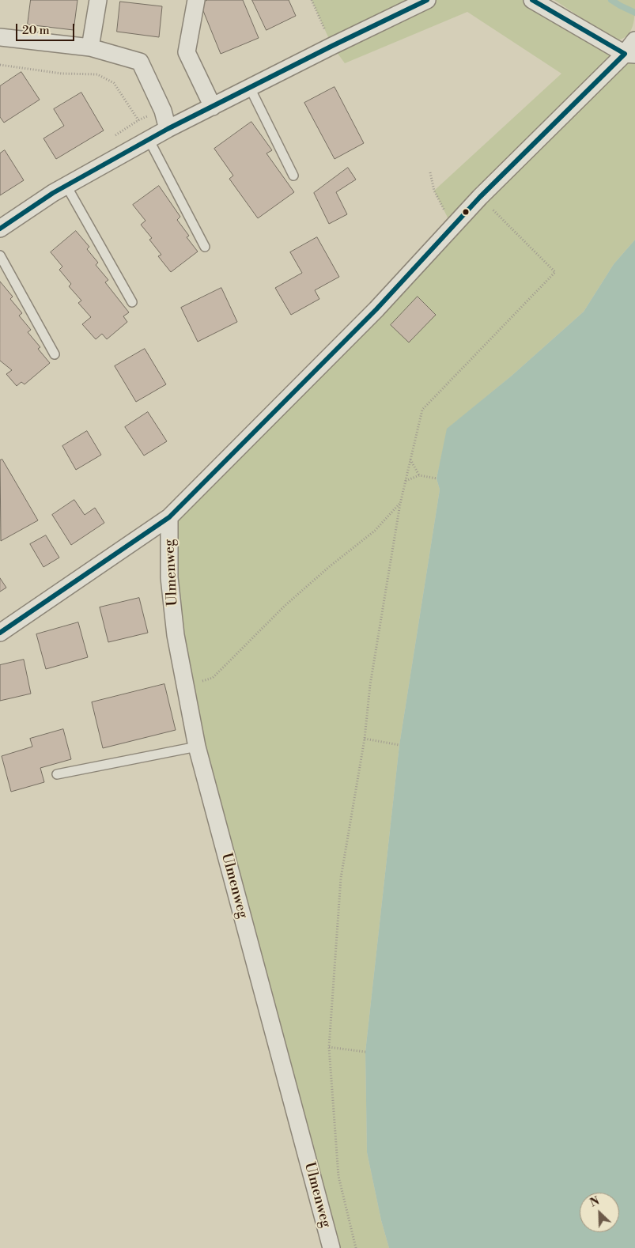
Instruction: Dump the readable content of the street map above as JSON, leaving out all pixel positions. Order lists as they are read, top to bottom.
{
  "streets": {
    "street": ["Ulmenweg"]
  },
  "scale_bar": "20 m",
  "north": "top left"
}
